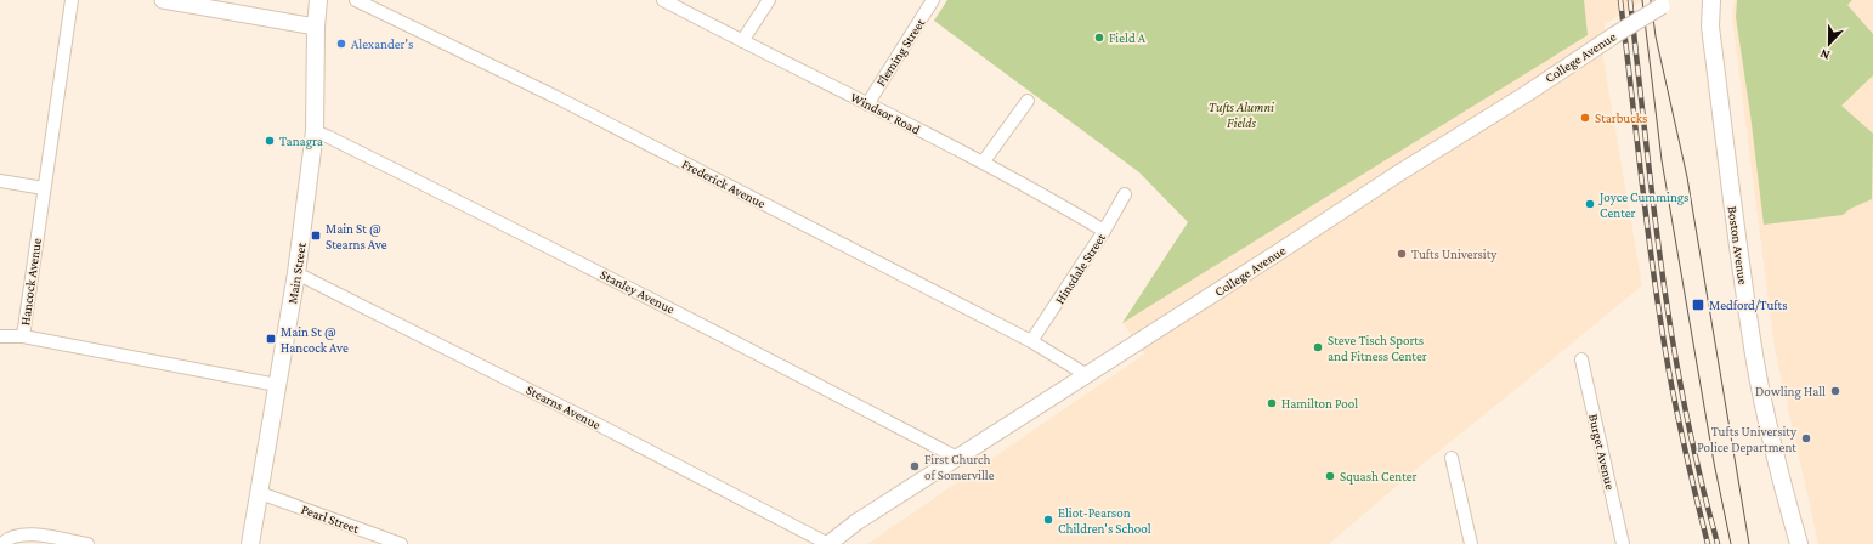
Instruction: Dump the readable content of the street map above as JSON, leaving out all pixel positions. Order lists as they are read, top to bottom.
{
  "streets": {
    "main road": ["Boston Avenue", "Main Street"],
    "street": [
      "Fleming Street",
      "College Avenue",
      "Windsor Road",
      "Frederick Avenue",
      "Hinsdale Street",
      "Hancock Avenue",
      "Stanley Avenue",
      "Stearns Avenue",
      "Burget Avenue",
      "Pearl Street"
    ]
  },
  "crossings": [
    ["Fleming Street", "Windsor Road"],
    ["College Avenue", "Frederick Avenue"],
    ["College Avenue", "Stanley Avenue"],
    ["College Avenue", "Stearns Avenue"],
    ["Windsor Road", "Hinsdale Street"],
    ["Frederick Avenue", "Hinsdale Street"],
    ["Main Street", "Hancock Avenue"],
    ["Main Street", "Stanley Avenue"],
    ["Main Street", "Stearns Avenue"],
    ["Main Street", "Pearl Street"]
  ],
  "parks": ["Tufts Alumni Fields"],
  "places": {
    "other": [
      "Field A",
      "Alexander's",
      "Starbucks",
      "Tanagra",
      "Joyce Cummings Center",
      "Tufts University",
      "Steve Tisch Sports and Fitness Center",
      "Dowling Hall",
      "Hamilton Pool",
      "Tufts University Police Department",
      "First Church of Somerville",
      "Squash Center",
      "Eliot-Pearson Children's School"
    ],
    "transit": ["Main St @ Stearns Ave", "Medford/Tufts", "Main St @ Hancock Ave"]
  },
  "north": "bottom"
}
